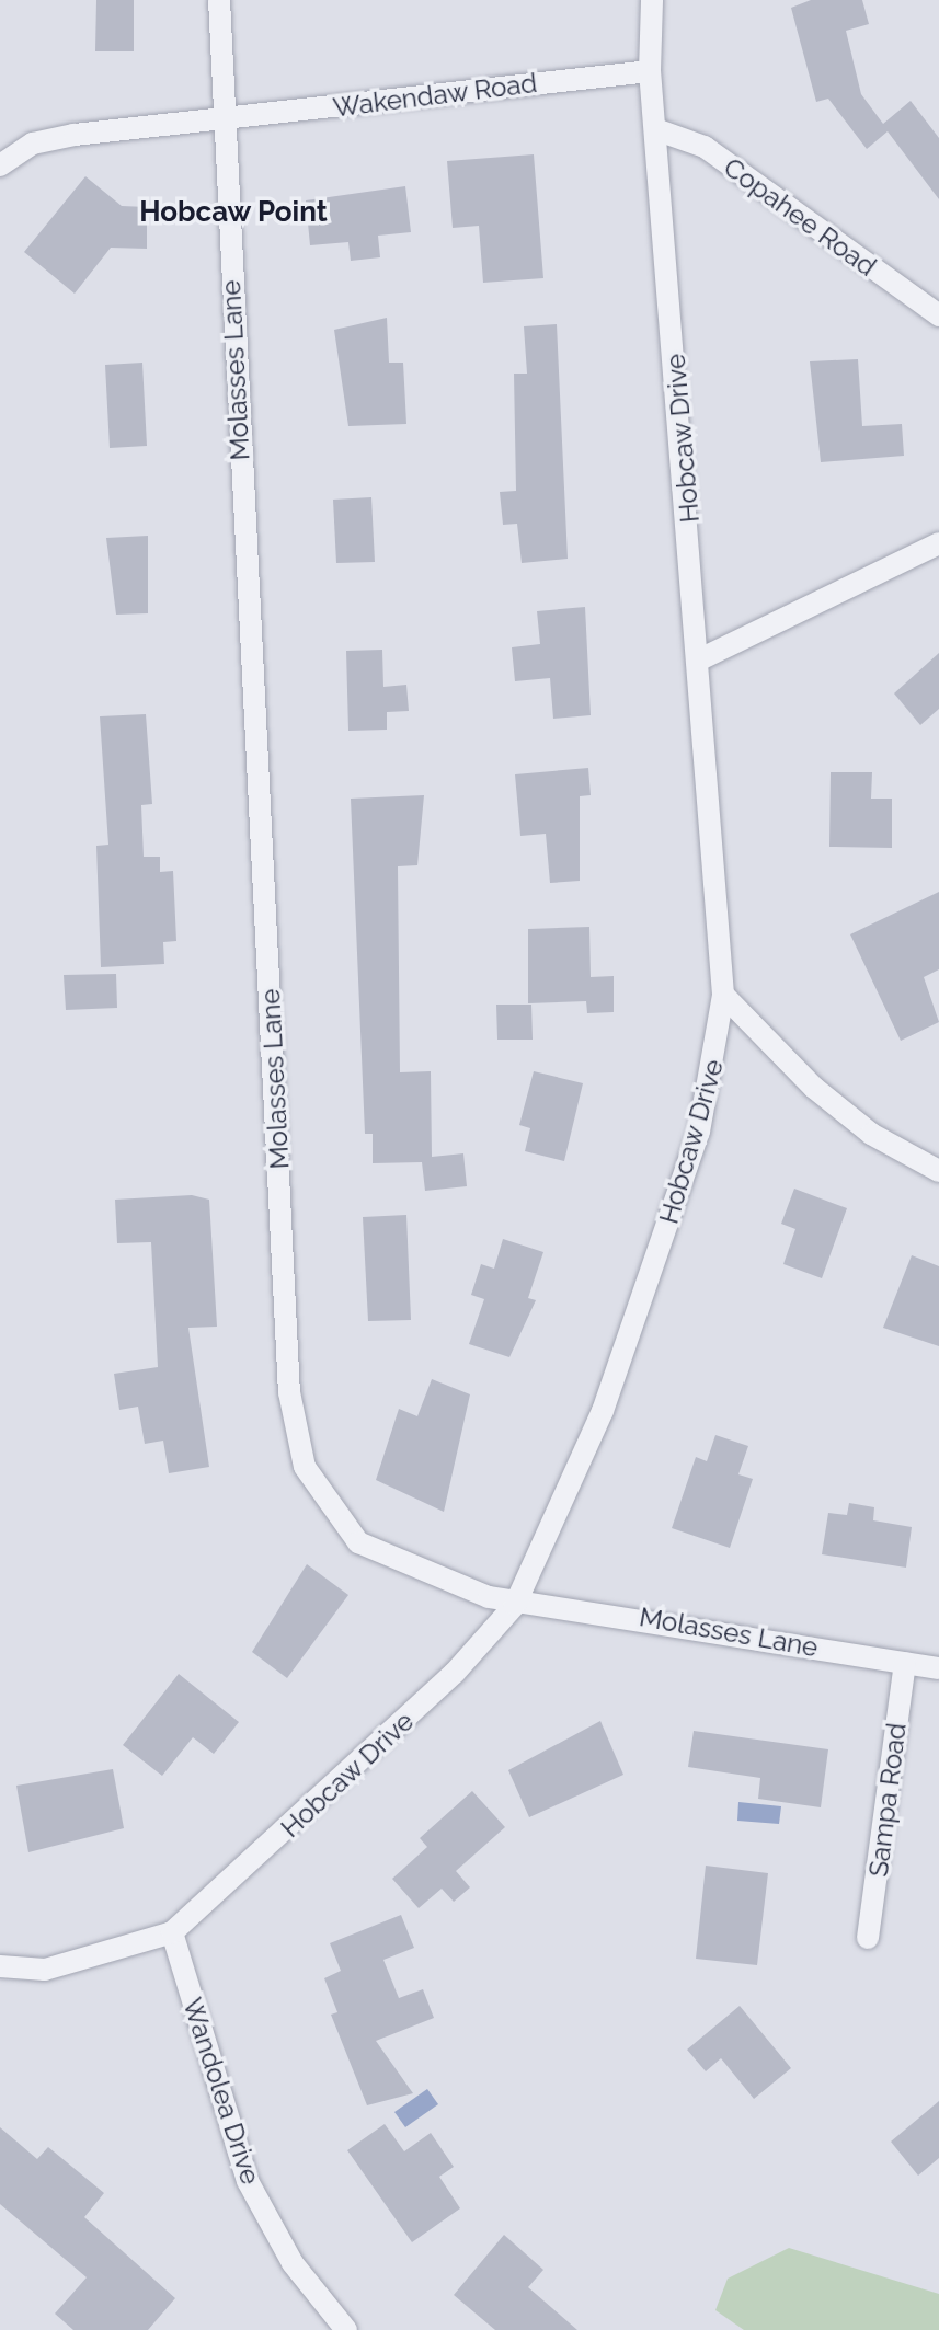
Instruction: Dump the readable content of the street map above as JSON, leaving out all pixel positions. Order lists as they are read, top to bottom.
{
  "streets": {
    "street": [
      "Wakendaw Road",
      "Copahee Road",
      "Molasses Lane",
      "Hobcaw Drive",
      "Sampa Road",
      "Wandolea Drive"
    ]
  },
  "crossings": [
    ["Wakendaw Road", "Molasses Lane"],
    ["Wakendaw Road", "Hobcaw Drive"],
    ["Copahee Road", "Hobcaw Drive"],
    ["Molasses Lane", "Hobcaw Drive"],
    ["Molasses Lane", "Sampa Road"],
    ["Hobcaw Drive", "Wandolea Drive"]
  ],
  "districts": ["Hobcaw Point"]
}
